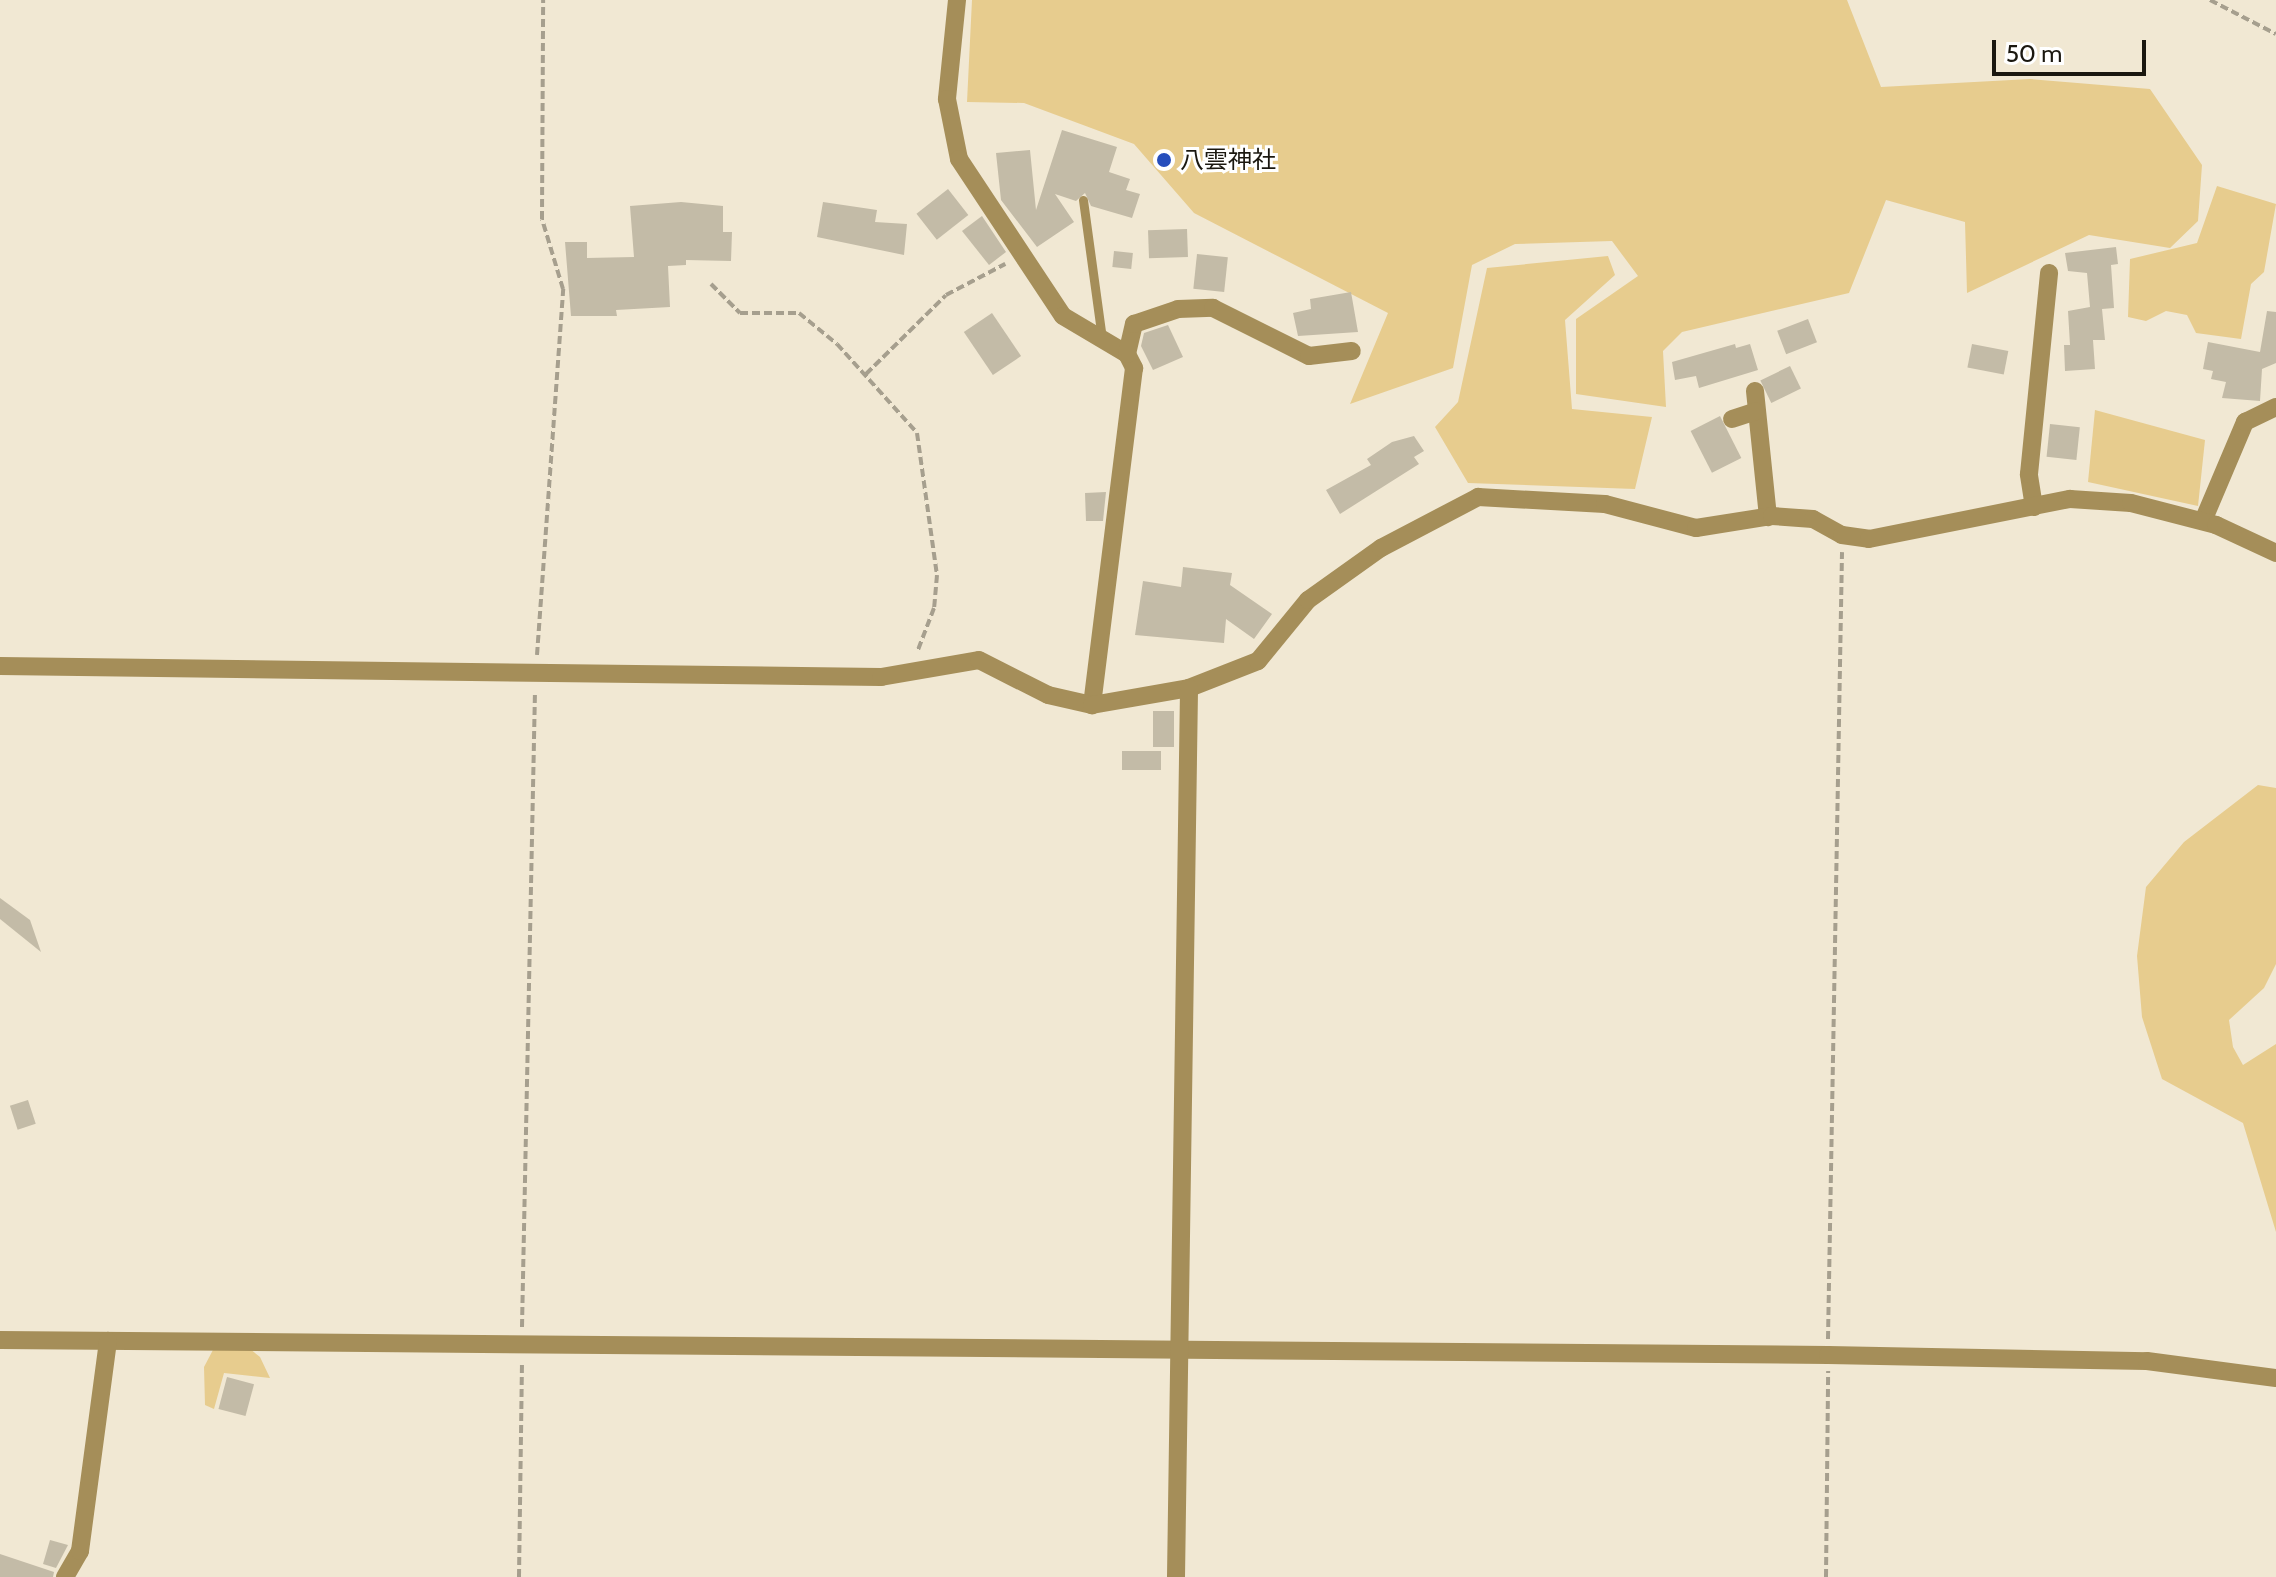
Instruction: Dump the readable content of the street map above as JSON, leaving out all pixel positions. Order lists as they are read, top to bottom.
{
  "places": ["八雲神社"],
  "scale_bar": "50 m"
}
